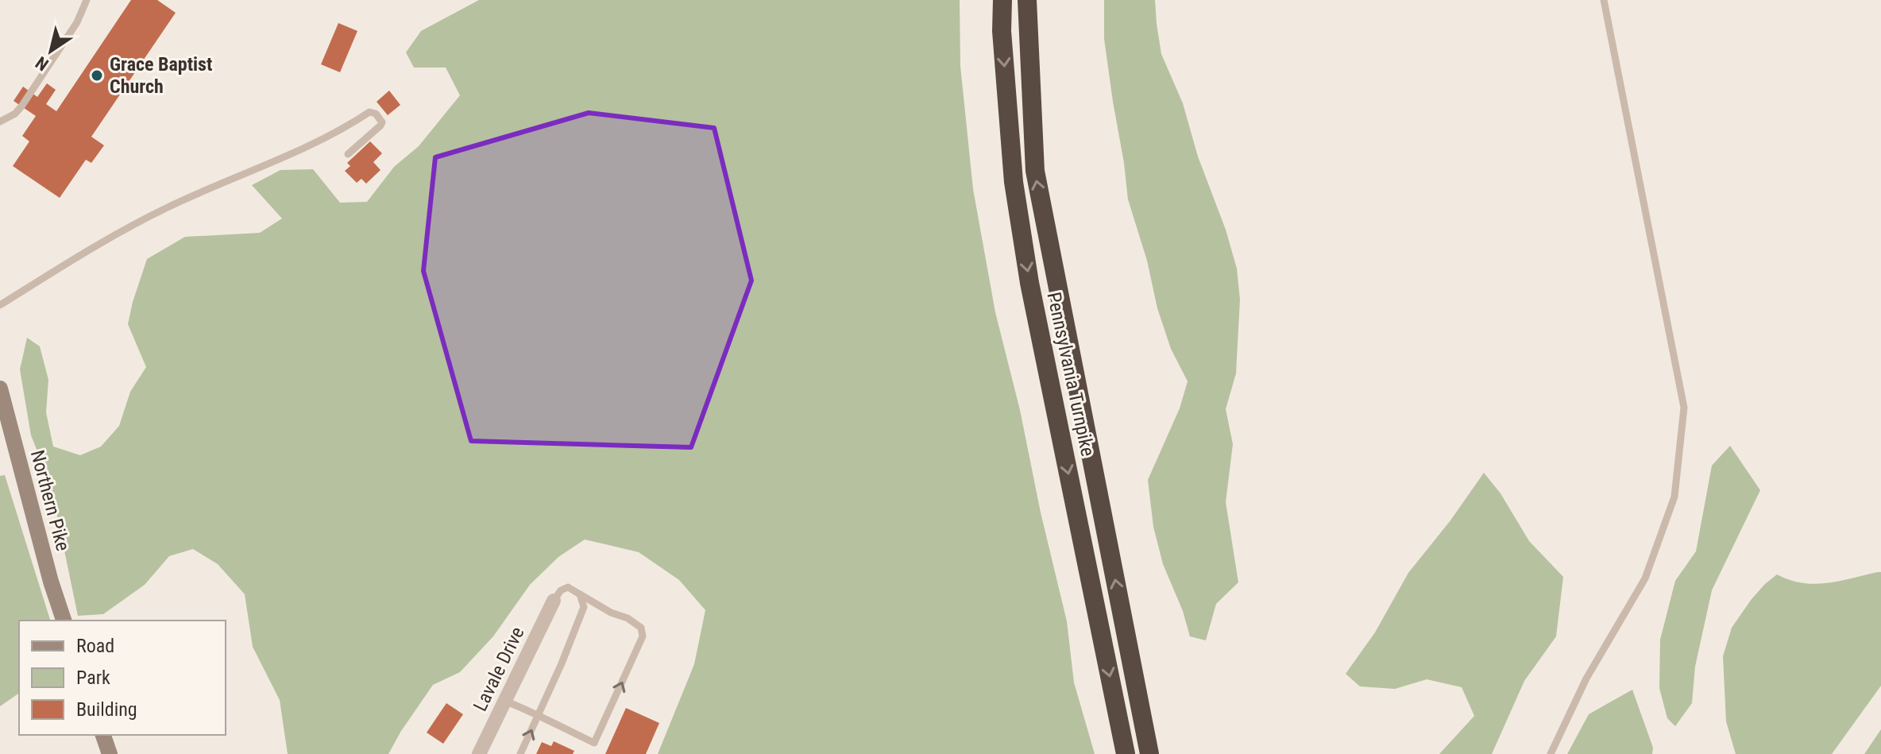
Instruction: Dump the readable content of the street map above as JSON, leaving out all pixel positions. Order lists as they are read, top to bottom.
{
  "streets": {
    "highway": ["Pennsylvania Turnpike"],
    "main road": ["Northern Pike"],
    "street": ["Lavale Drive"]
  },
  "places": ["Grace Baptist Church"],
  "legend": ["Road", "Park", "Building"],
  "north": "bottom left"
}
